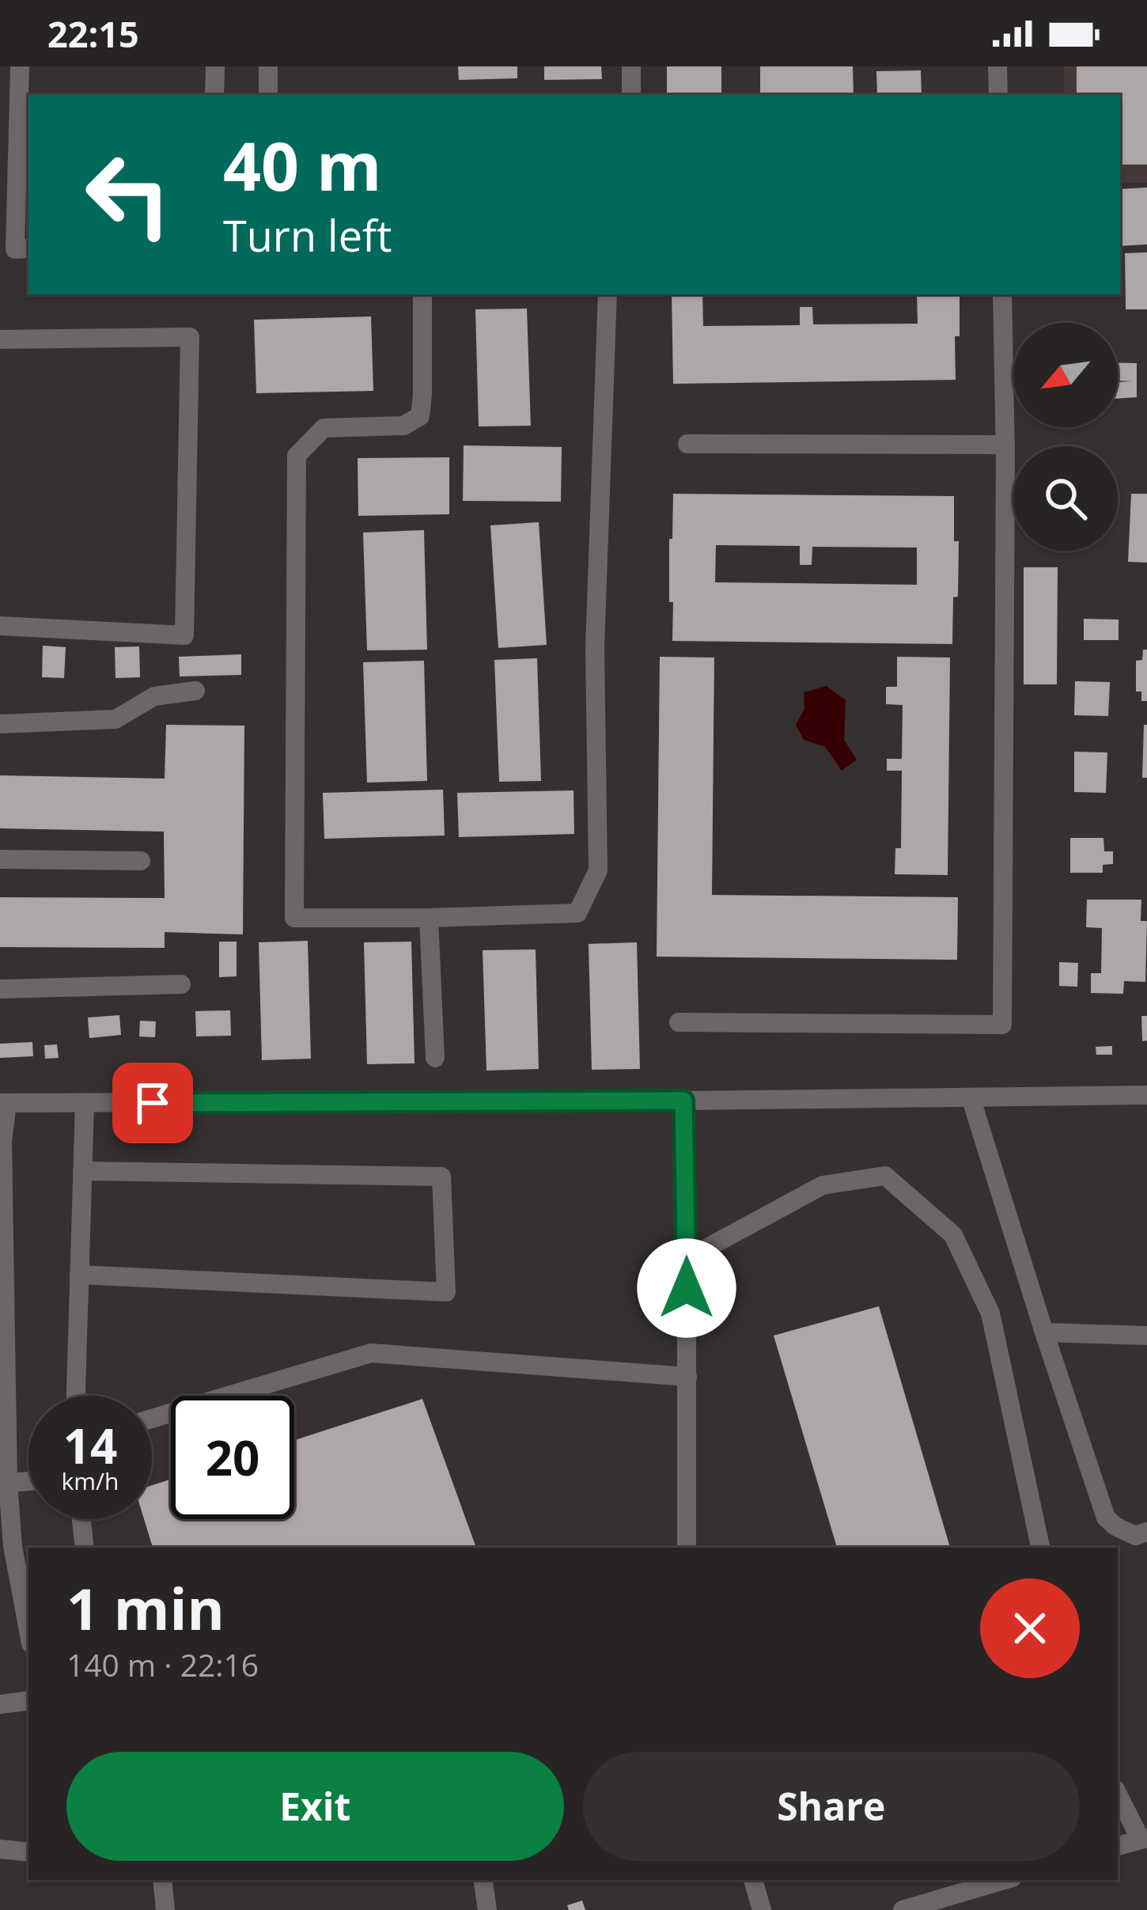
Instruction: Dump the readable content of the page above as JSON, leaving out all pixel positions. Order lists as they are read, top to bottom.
{
  "north": "bottom left",
  "page": {
    "status": "22:15",
    "turn": ["40 m", "Turn left"],
    "speed": "14 km/h",
    "limit": "20",
    "heading": ["1 min", "140 m · 22:16"],
    "buttons": ["Exit", "Share"]
  }
}
